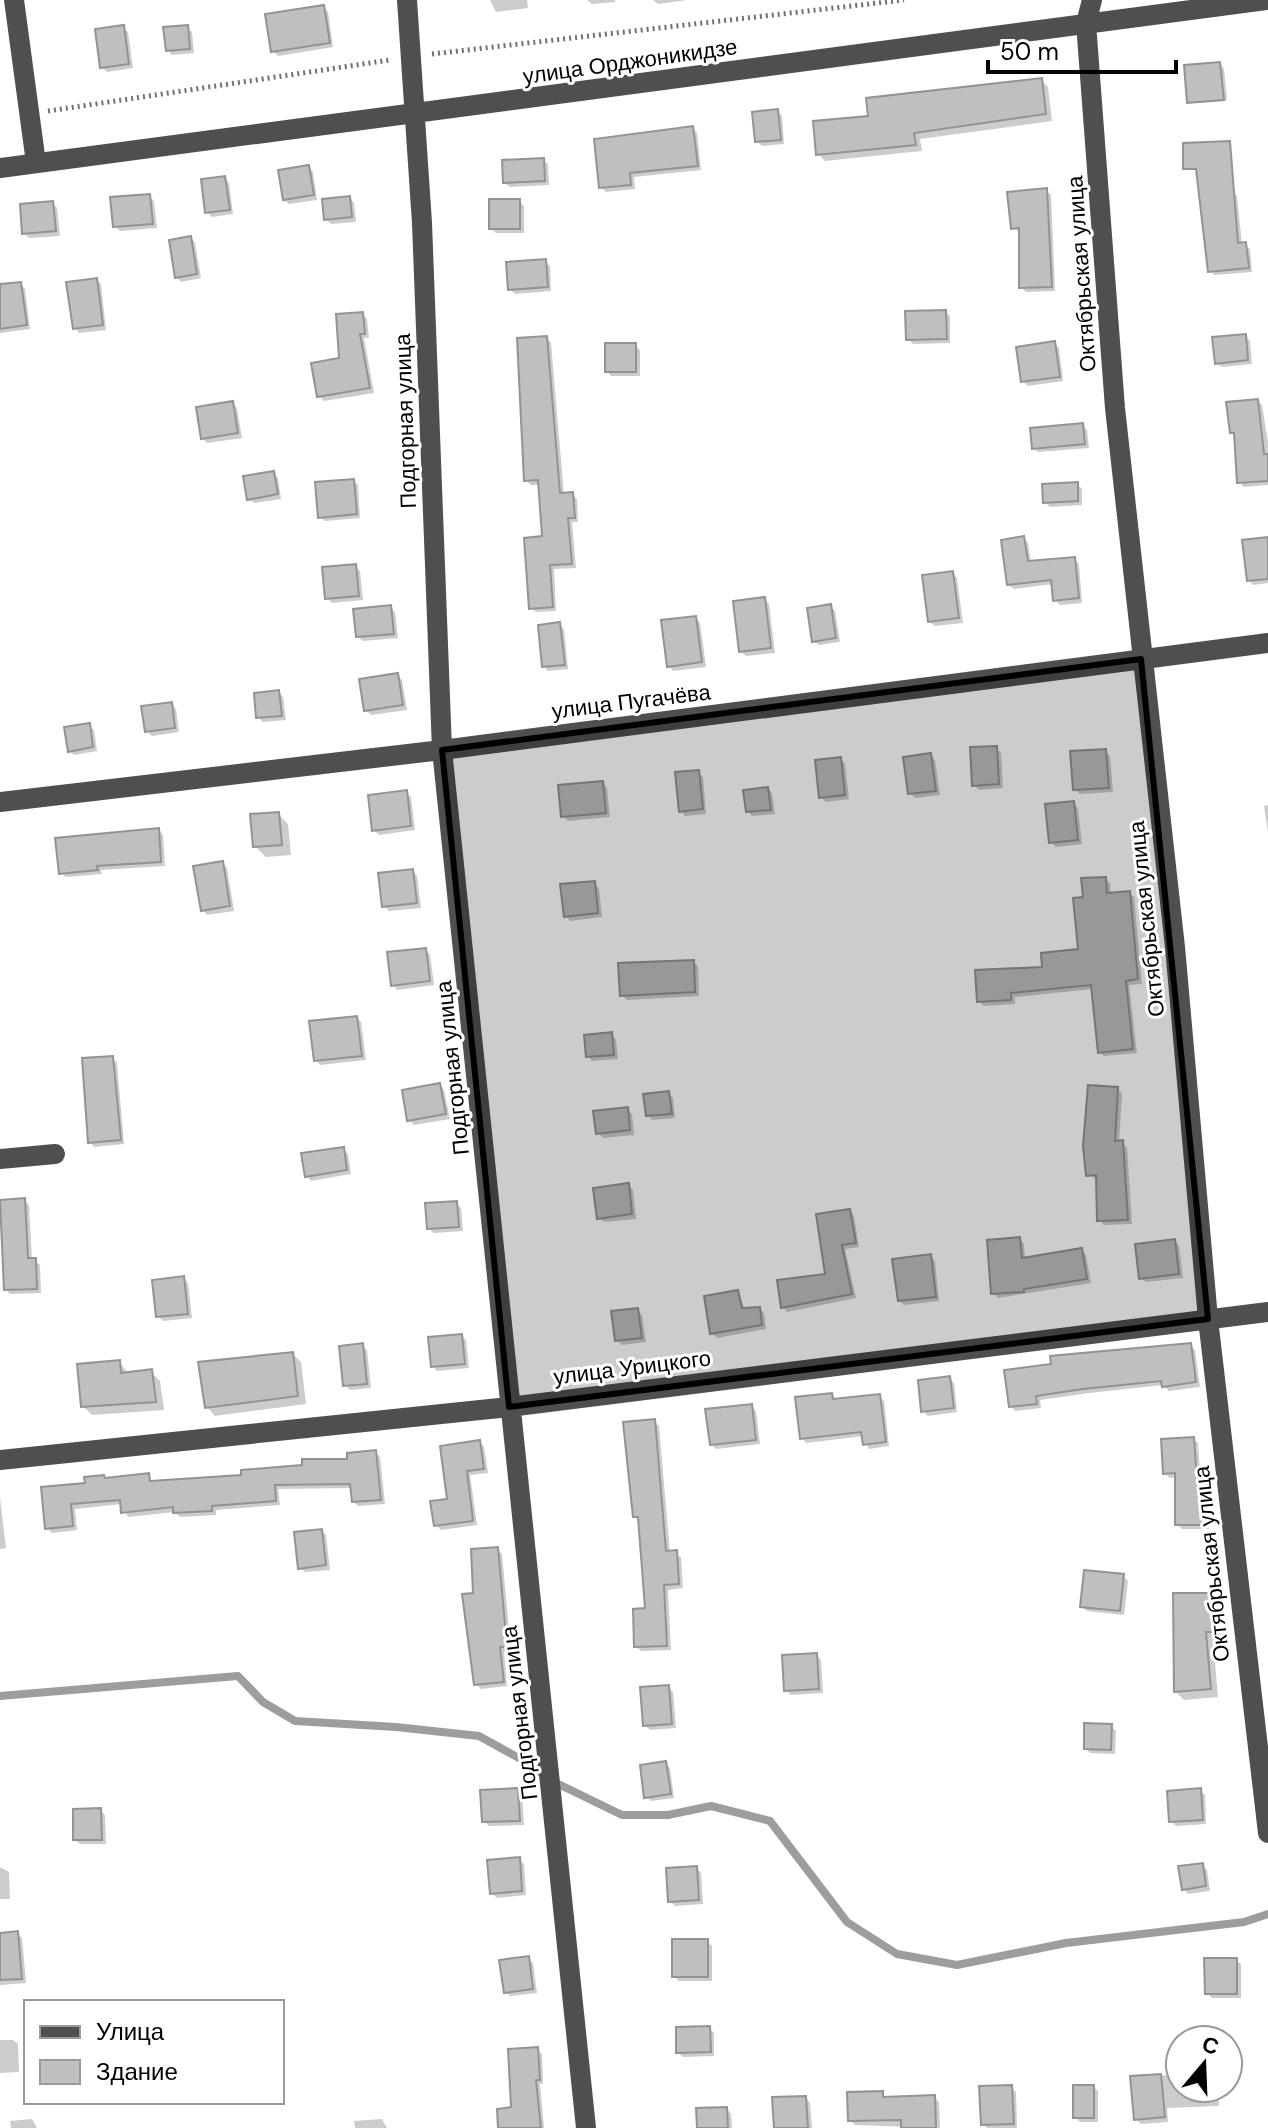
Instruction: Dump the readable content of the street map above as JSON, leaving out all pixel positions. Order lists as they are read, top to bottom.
{
  "streets": {
    "street": [
      "улица Орджоникидзе",
      "Октябрьская улица",
      "Подгорная улица",
      "улица Пугачёва",
      "улица Урицкого"
    ]
  },
  "crossings": [
    ["улица Орджоникидзе", "Октябрьская улица"],
    ["улица Орджоникидзе", "Подгорная улица"],
    ["Октябрьская улица", "улица Пугачёва"],
    ["Октябрьская улица", "улица Урицкого"],
    ["Подгорная улица", "улица Пугачёва"],
    ["Подгорная улица", "улица Урицкого"]
  ],
  "legend": ["Улица", "Здание"],
  "scale_bar": "50 m",
  "north": "top"
}
